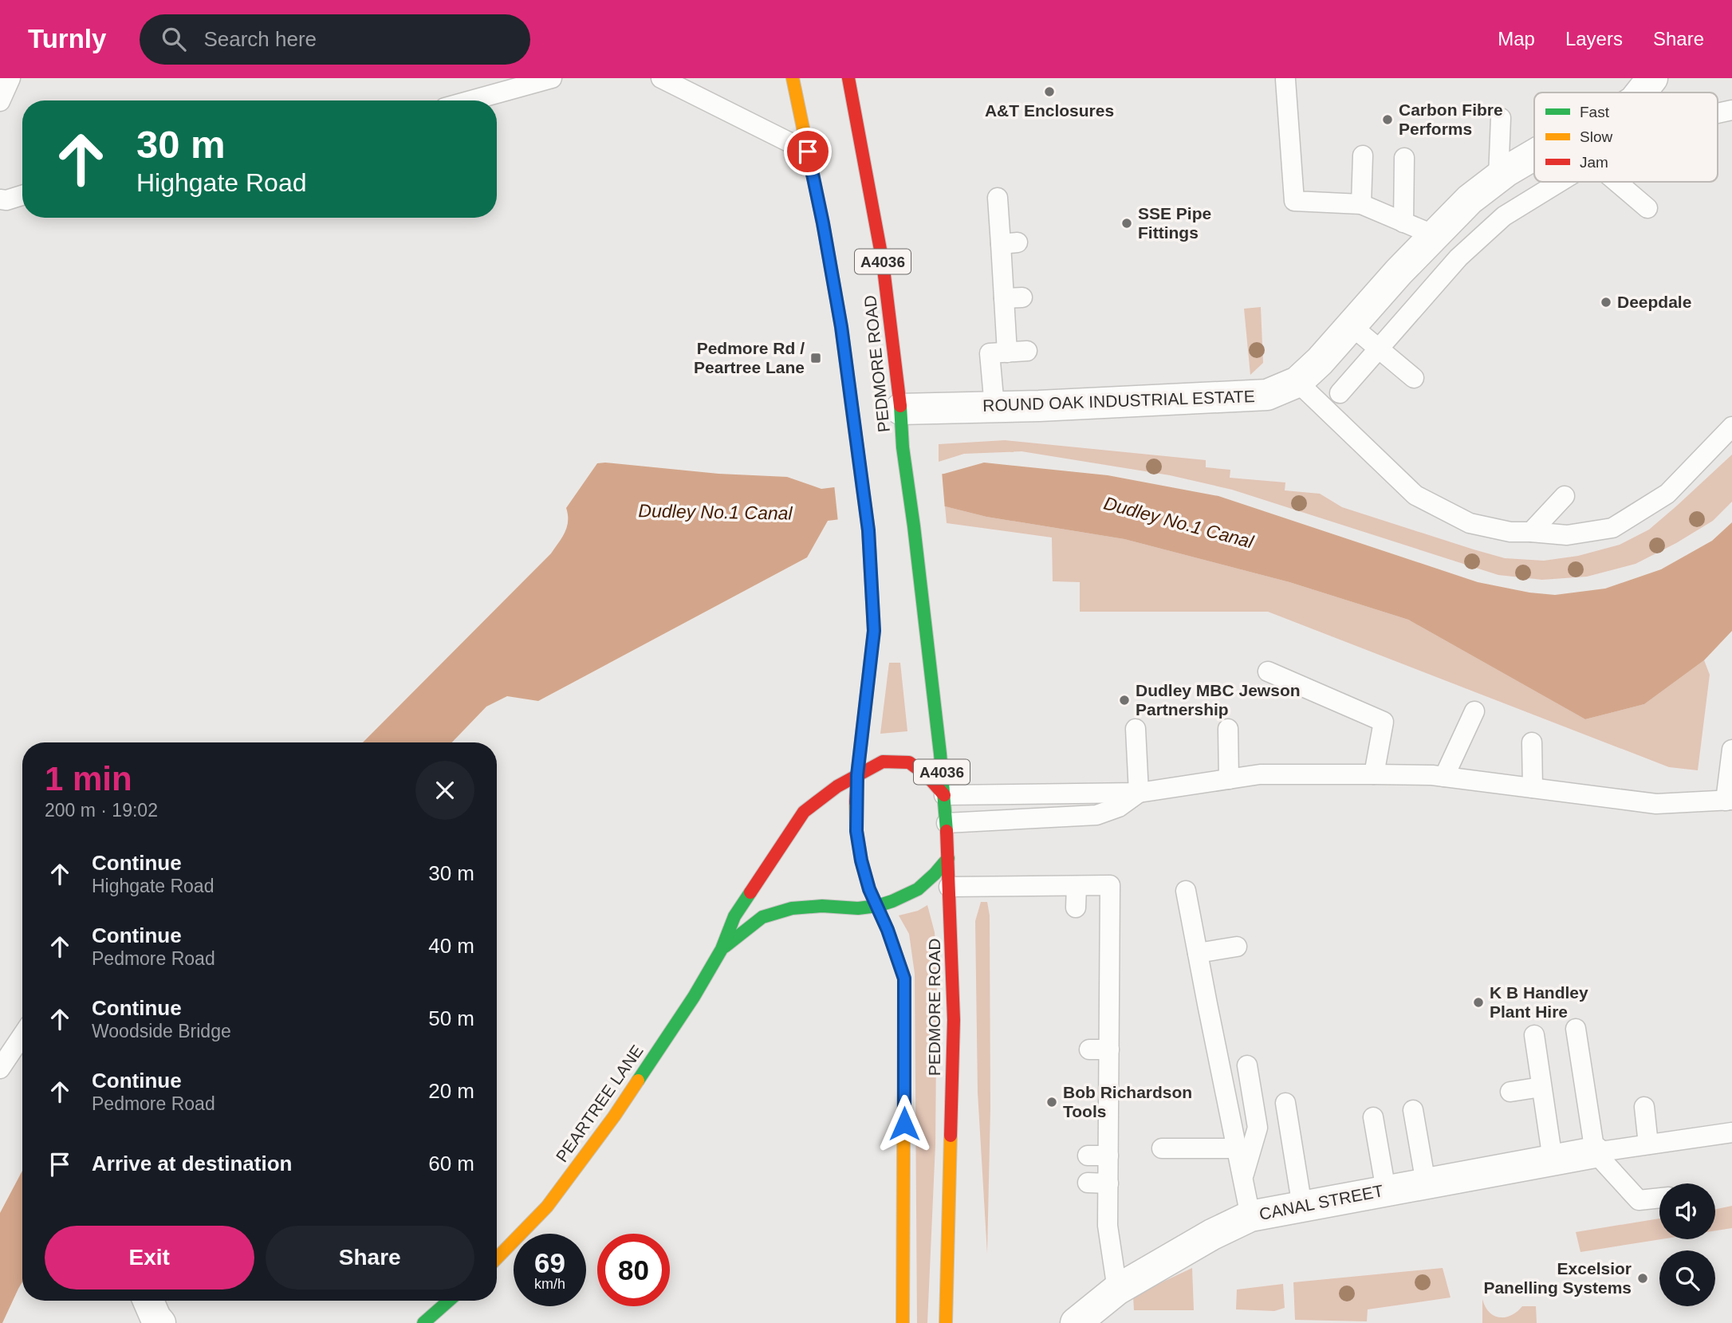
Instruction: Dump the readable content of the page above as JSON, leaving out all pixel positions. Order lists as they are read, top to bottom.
{
  "streets": {
    "main road": ["A4036", "PEDMORE ROAD", "PEARTREE LANE"],
    "street": ["ROUND OAK INDUSTRIAL ESTATE", "CANAL STREET"]
  },
  "crossings": [
    ["A4036", "PEDMORE ROAD"],
    ["A4036", "PEARTREE LANE"],
    ["PEDMORE ROAD", "ROUND OAK INDUSTRIAL ESTATE"],
    ["PEDMORE ROAD", "PEARTREE LANE"]
  ],
  "water": ["Dudley No.1 Canal"],
  "places": {
    "other": [
      "A&T Enclosures",
      "Carbon Fibre Performs",
      "SSE Pipe Fittings",
      "Deepdale",
      "Dudley MBC Jewson Partnership",
      "K B Handley Plant Hire",
      "Bob Richardson Tools",
      "Excelsior Panelling Systems"
    ],
    "transit": ["Pedmore Rd / Peartree Lane"]
  },
  "legend": ["Fast", "Slow", "Jam"],
  "page": {
    "header": "Turnly",
    "search": "Search here",
    "nav": ["Map", "Layers", "Share"],
    "turn": ["30 m", "Highgate Road"],
    "heading": ["1 min", "200 m · 19:02"],
    "list": [
      {
        "name": "Continue",
        "note": "Highgate Road",
        "value": "30 m"
      },
      {
        "name": "Continue",
        "note": "Pedmore Road",
        "value": "40 m"
      },
      {
        "name": "Continue",
        "note": "Woodside Bridge",
        "value": "50 m"
      },
      {
        "name": "Continue",
        "note": "Pedmore Road",
        "value": "20 m"
      },
      {
        "name": "Arrive at destination",
        "value": "60 m"
      }
    ],
    "buttons": ["Exit", "Share"],
    "speed": "69 km/h",
    "limit": "80"
  }
}
